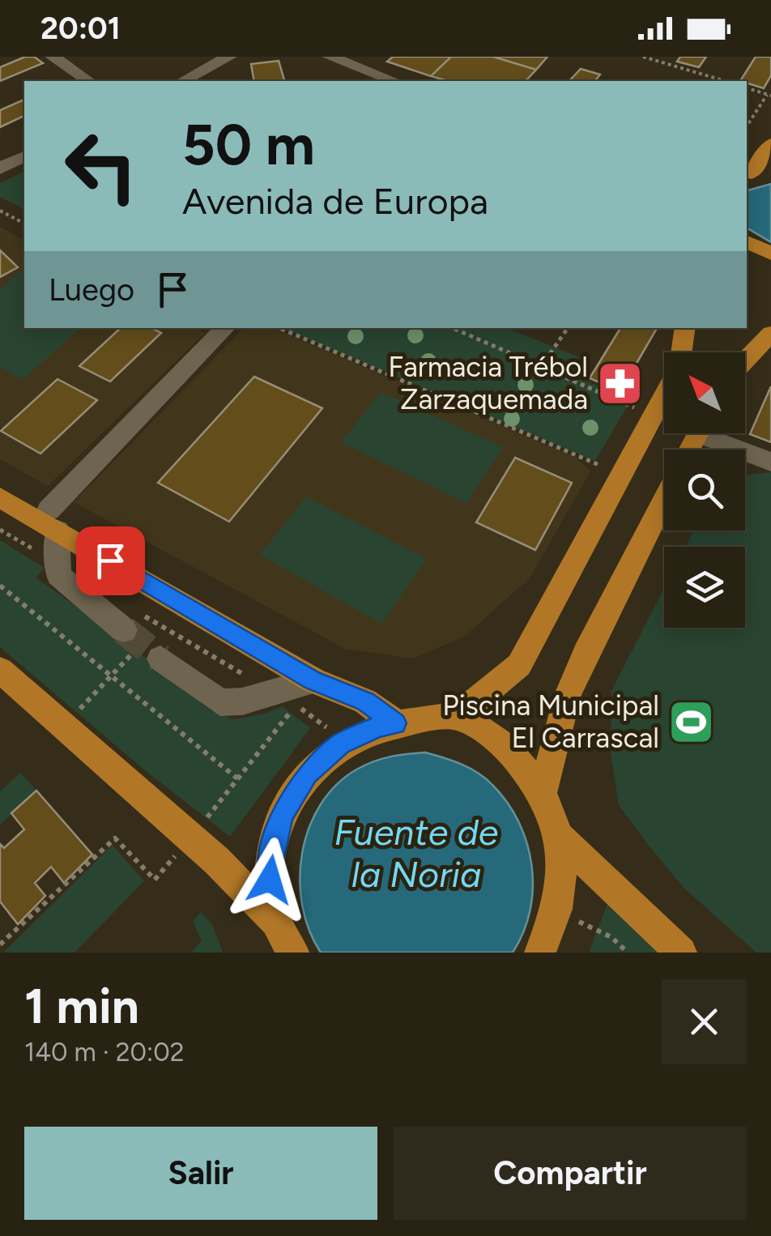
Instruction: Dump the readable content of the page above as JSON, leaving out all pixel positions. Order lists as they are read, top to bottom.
{
  "water": ["Fuente de la Noria"],
  "places": {
    "pharmacy": ["Farmacia Trébol Zarzaquemada"],
    "sports": ["Piscina Municipal El Carrascal"]
  },
  "north": "top left",
  "page": {
    "status": "20:01",
    "turn": ["50 m", "Avenida de Europa"],
    "then": "Luego",
    "heading": ["1 min", "140 m · 20:02"],
    "buttons": ["Salir", "Compartir"]
  }
}
